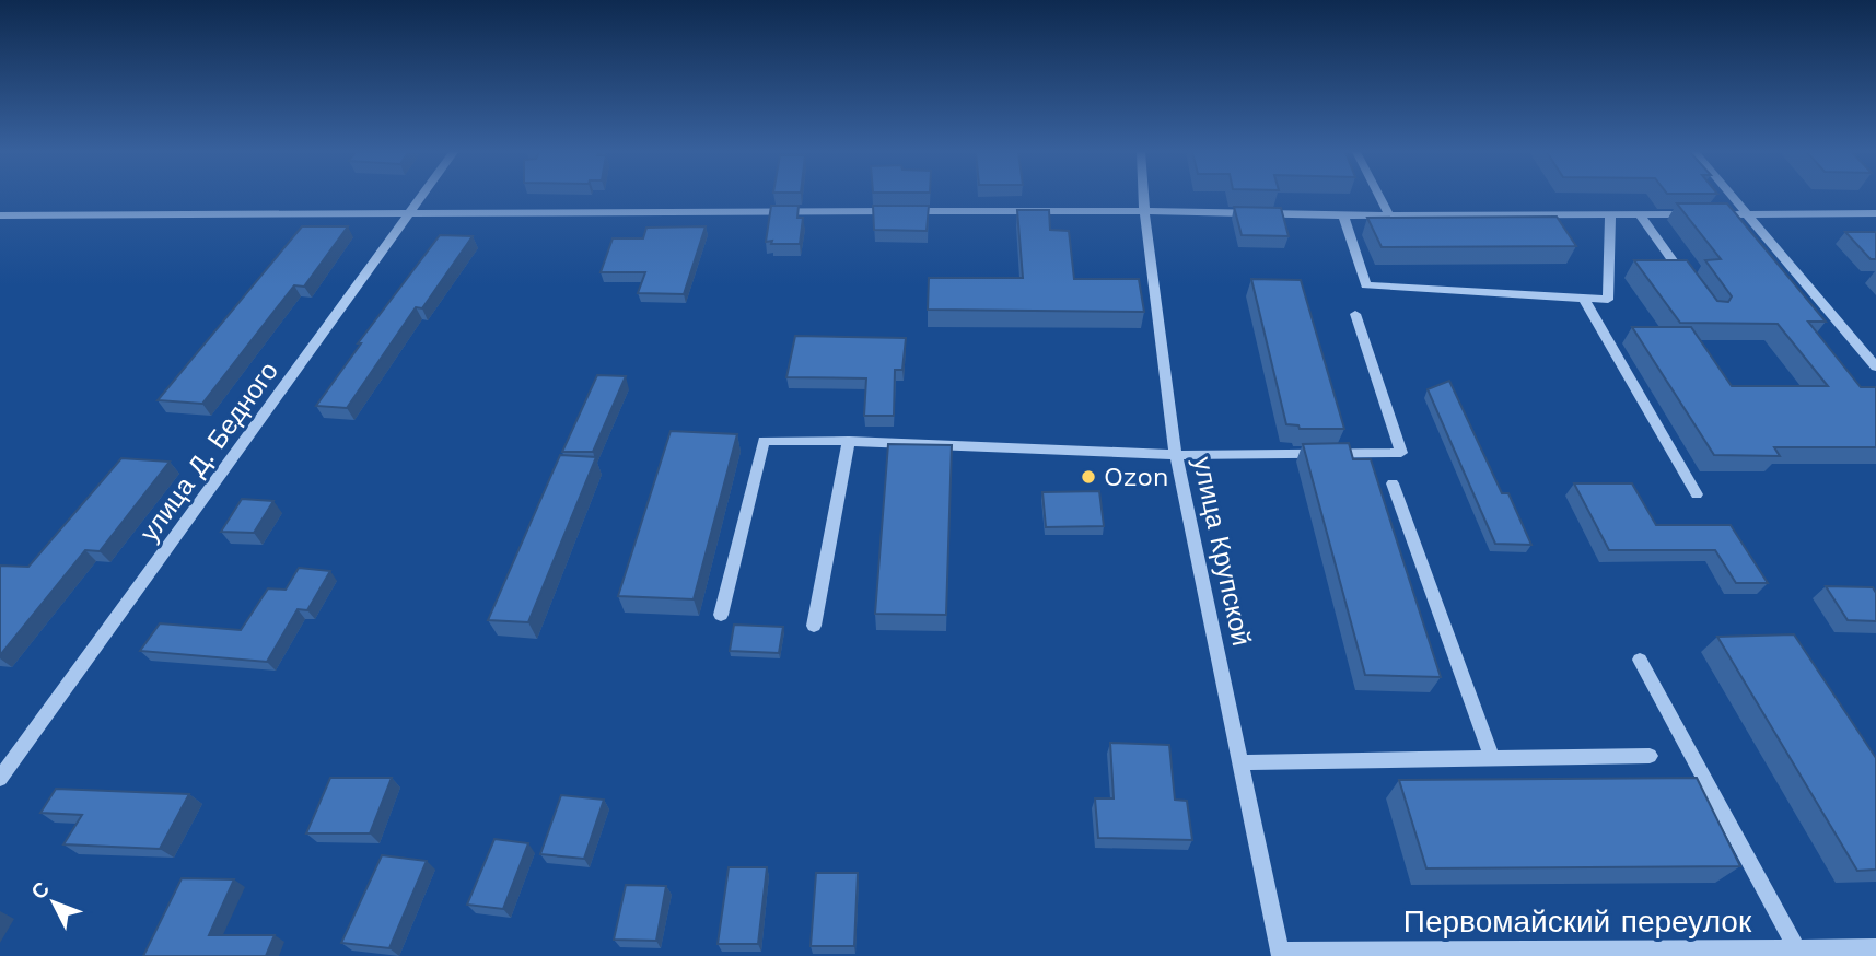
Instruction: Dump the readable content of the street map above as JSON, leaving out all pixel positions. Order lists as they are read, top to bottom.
{
  "streets": {
    "street": ["улица Д. Бедного", "улица Крупской", "Первомайский переулок"]
  },
  "crossings": [
    ["улица Крупской", "Первомайский переулок"]
  ],
  "places": ["Ozon"],
  "north": "top left"
}
